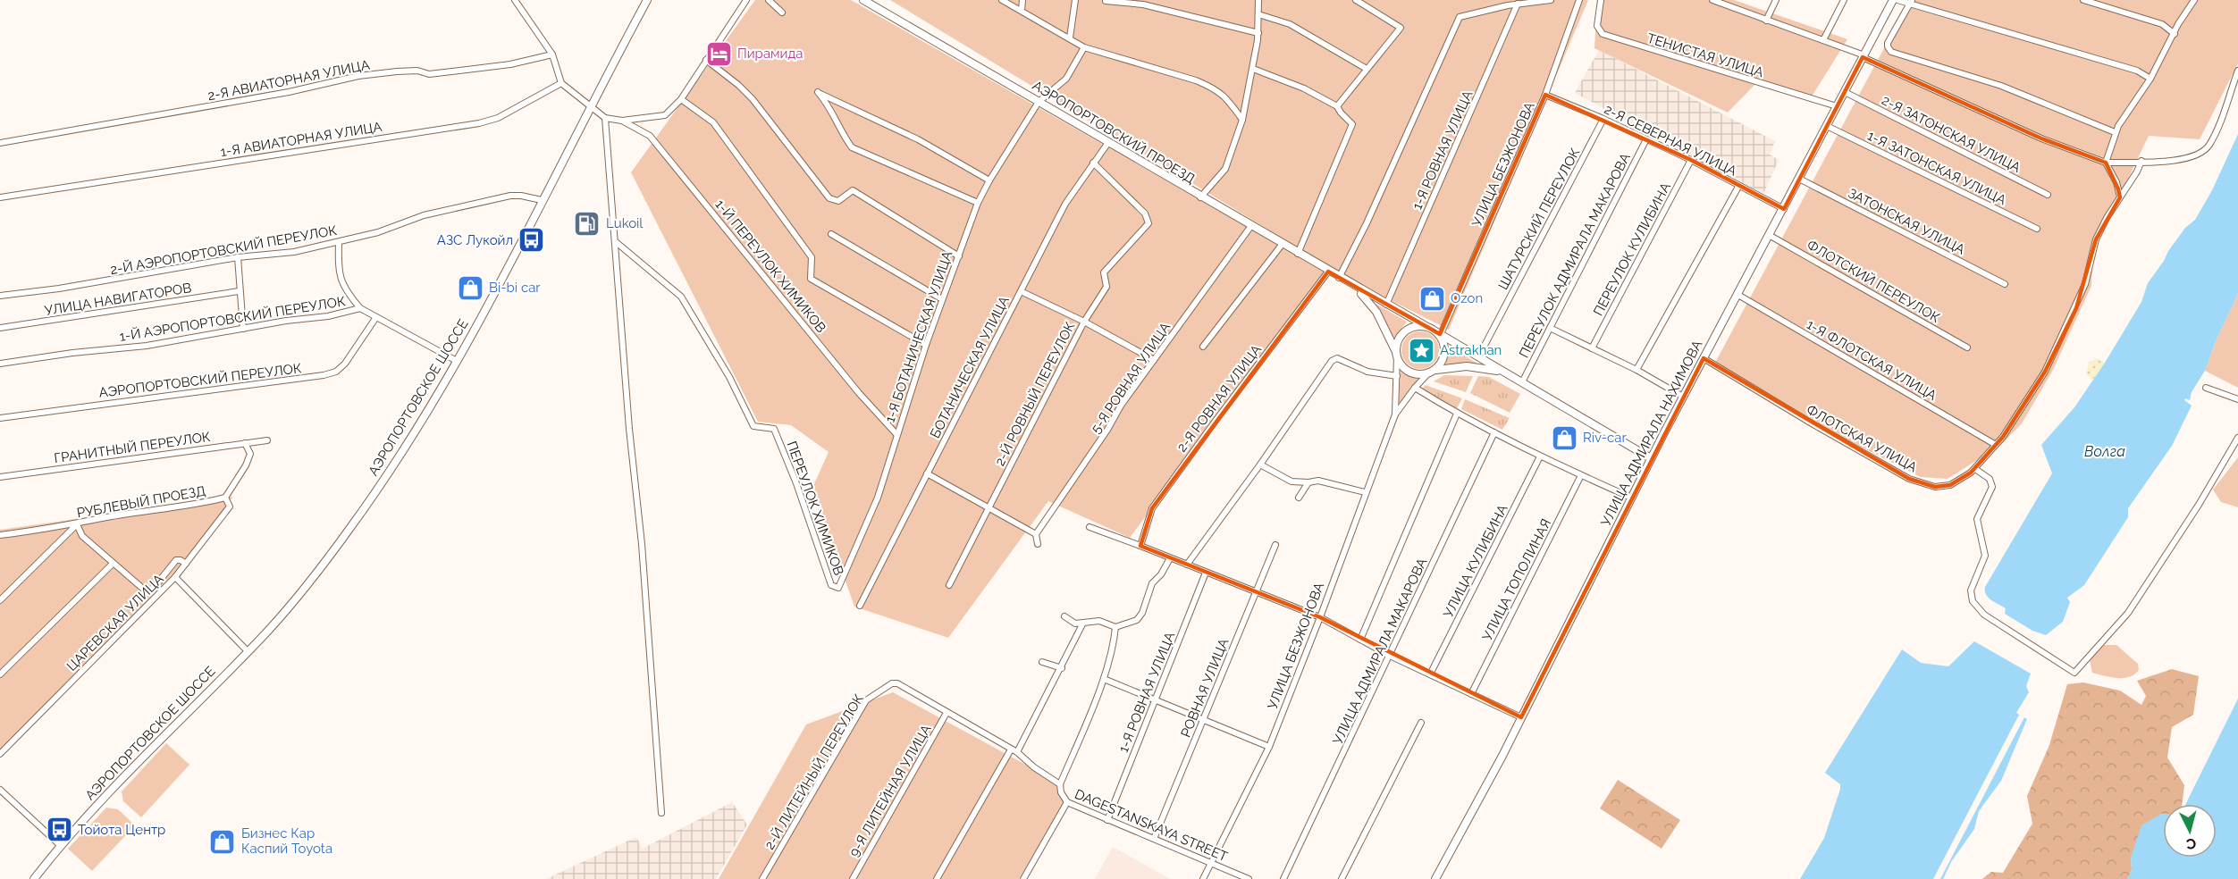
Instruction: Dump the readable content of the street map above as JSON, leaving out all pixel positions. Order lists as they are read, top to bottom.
{
  "streets": {
    "main road": ["АЭРОПОРТОВСКИЙ ПРОЕЗД", "АЭРОПОРТОВСКОЕ ШОССЕ", "УЛИЦА АДМИРАЛА НАХИМОВА"],
    "street": [
      "ТЕНИСТАЯ УЛИЦА",
      "2-Я АВИАТОРНАЯ УЛИЦА",
      "2-Я ЗАТОНСКАЯ УЛИЦА",
      "1-Я АВИАТОРНАЯ УЛИЦА",
      "2-Я СЕВЕРНАЯ УЛИЦА",
      "1-Я РОВНАЯ УЛИЦА",
      "УЛИЦА БЕЗЖОНОВА",
      "1-Я ЗАТОНСКАЯ УЛИЦА",
      "ШАТУРСКИЙ ПЕРЕУЛОК",
      "ЗАТОНСКАЯ УЛИЦА",
      "ПЕРЕУЛОК КУЛИБИНА",
      "2-Й АЭРОПОРТОВСКИЙ ПЕРЕУЛОК",
      "ПЕРЕУЛОК АДМИРАЛА МАКАРОВА",
      "1-Й ПЕРЕУЛОК ХИМИКОВ",
      "ФЛОТСКИЙ ПЕРЕУЛОК",
      "УЛИЦА НАВИГАТОРОВ",
      "1-Й АЭРОПОРТОВСКИЙ ПЕРЕУЛОК",
      "1-Я БОТАНИЧЕСКАЯ УЛИЦА",
      "1-Я ФЛОТСКАЯ УЛИЦА",
      "БОТАНИЧЕСКАЯ УЛИЦА",
      "5-Я РОВНАЯ УЛИЦА",
      "АЭРОПОРТОВСКИЙ ПЕРЕУЛОК",
      "2-Й РОВНЫЙ ПЕРЕУЛОК",
      "2-Я РОВНАЯ УЛИЦА",
      "ФЛОТСКАЯ УЛИЦА",
      "ГРАНИТНЫЙ ПЕРЕУЛОК",
      "РУБЛЕВЫЙ ПРОЕЗД",
      "ПЕРЕУЛОК ХИМИКОВ",
      "УЛИЦА КУЛИБИНА",
      "УЛИЦА ТОПОЛИНАЯ",
      "ЦАРЕВСКАЯ УЛИЦА",
      "УЛИЦА АДМИРАЛА МАКАРОВА",
      "РОВНАЯ УЛИЦА",
      "2-Й ЛИТЕЙНЫЙ ПЕРЕУЛОК",
      "9-Я ЛИТЕЙНАЯ УЛИЦА",
      "DAGESTANSKAYA STREET"
    ]
  },
  "crossings": [
    ["ТЕНИСТАЯ УЛИЦА", "УЛИЦА АДМИРАЛА НАХИМОВА"],
    ["АЭРОПОРТОВСКИЙ ПРОЕЗД", "1-Я БОТАНИЧЕСКАЯ УЛИЦА"],
    ["АЭРОПОРТОВСКИЙ ПРОЕЗД", "БОТАНИЧЕСКАЯ УЛИЦА"],
    ["АЭРОПОРТОВСКИЙ ПРОЕЗД", "5-Я РОВНАЯ УЛИЦА"],
    ["АЭРОПОРТОВСКИЙ ПРОЕЗД", "2-Я РОВНАЯ УЛИЦА"],
    ["2-Я ЗАТОНСКАЯ УЛИЦА", "УЛИЦА АДМИРАЛА НАХИМОВА"],
    ["2-Я СЕВЕРНАЯ УЛИЦА", "УЛИЦА БЕЗЖОНОВА"],
    ["2-Я СЕВЕРНАЯ УЛИЦА", "ШАТУРСКИЙ ПЕРЕУЛОК"],
    ["2-Я СЕВЕРНАЯ УЛИЦА", "ПЕРЕУЛОК КУЛИБИНА"],
    ["2-Я СЕВЕРНАЯ УЛИЦА", "ПЕРЕУЛОК АДМИРАЛА МАКАРОВА"],
    ["2-Я СЕВЕРНАЯ УЛИЦА", "УЛИЦА АДМИРАЛА НАХИМОВА"],
    ["1-Я РОВНАЯ УЛИЦА", "DAGESTANSKAYA STREET"],
    ["УЛИЦА БЕЗЖОНОВА", "DAGESTANSKAYA STREET"],
    ["1-Я ЗАТОНСКАЯ УЛИЦА", "УЛИЦА АДМИРАЛА НАХИМОВА"],
    ["ЗАТОНСКАЯ УЛИЦА", "УЛИЦА АДМИРАЛА НАХИМОВА"],
    ["2-Й АЭРОПОРТОВСКИЙ ПЕРЕУЛОК", "АЭРОПОРТОВСКОЕ ШОССЕ"],
    ["1-Й ПЕРЕУЛОК ХИМИКОВ", "1-Я БОТАНИЧЕСКАЯ УЛИЦА"],
    ["ФЛОТСКИЙ ПЕРЕУЛОК", "УЛИЦА АДМИРАЛА НАХИМОВА"],
    ["1-Й АЭРОПОРТОВСКИЙ ПЕРЕУЛОК", "АЭРОПОРТОВСКИЙ ПЕРЕУЛОК"],
    ["1-Й АЭРОПОРТОВСКИЙ ПЕРЕУЛОК", "АЭРОПОРТОВСКОЕ ШОССЕ"],
    ["1-Я БОТАНИЧЕСКАЯ УЛИЦА", "ПЕРЕУЛОК ХИМИКОВ"],
    ["1-Я ФЛОТСКАЯ УЛИЦА", "УЛИЦА АДМИРАЛА НАХИМОВА"],
    ["1-Я ФЛОТСКАЯ УЛИЦА", "ФЛОТСКАЯ УЛИЦА"],
    ["БОТАНИЧЕСКАЯ УЛИЦА", "2-Й РОВНЫЙ ПЕРЕУЛОК"],
    ["УЛИЦА АДМИРАЛА НАХИМОВА", "ФЛОТСКАЯ УЛИЦА"],
    ["ГРАНИТНЫЙ ПЕРЕУЛОК", "РУБЛЕВЫЙ ПРОЕЗД"],
    ["РУБЛЕВЫЙ ПРОЕЗД", "ЦАРЕВСКАЯ УЛИЦА"],
    ["РОВНАЯ УЛИЦА", "DAGESTANSKAYA STREET"],
    ["2-Й ЛИТЕЙНЫЙ ПЕРЕУЛОК", "DAGESTANSKAYA STREET"],
    ["9-Я ЛИТЕЙНАЯ УЛИЦА", "DAGESTANSKAYA STREET"]
  ],
  "water": ["Волга"],
  "places": {
    "hotel": ["Пирамида"],
    "fuel station": ["Lukoil"],
    "bus stop": ["АЗС Лукойл", "Тойота Центр"],
    "shop": [
      "Bi-bi car",
      "Ozon",
      "Riv-car",
      "Бизнес Кар Каспий Toyota"
    ],
    "place": ["Astrakhan"]
  },
  "north": "bottom"
}
